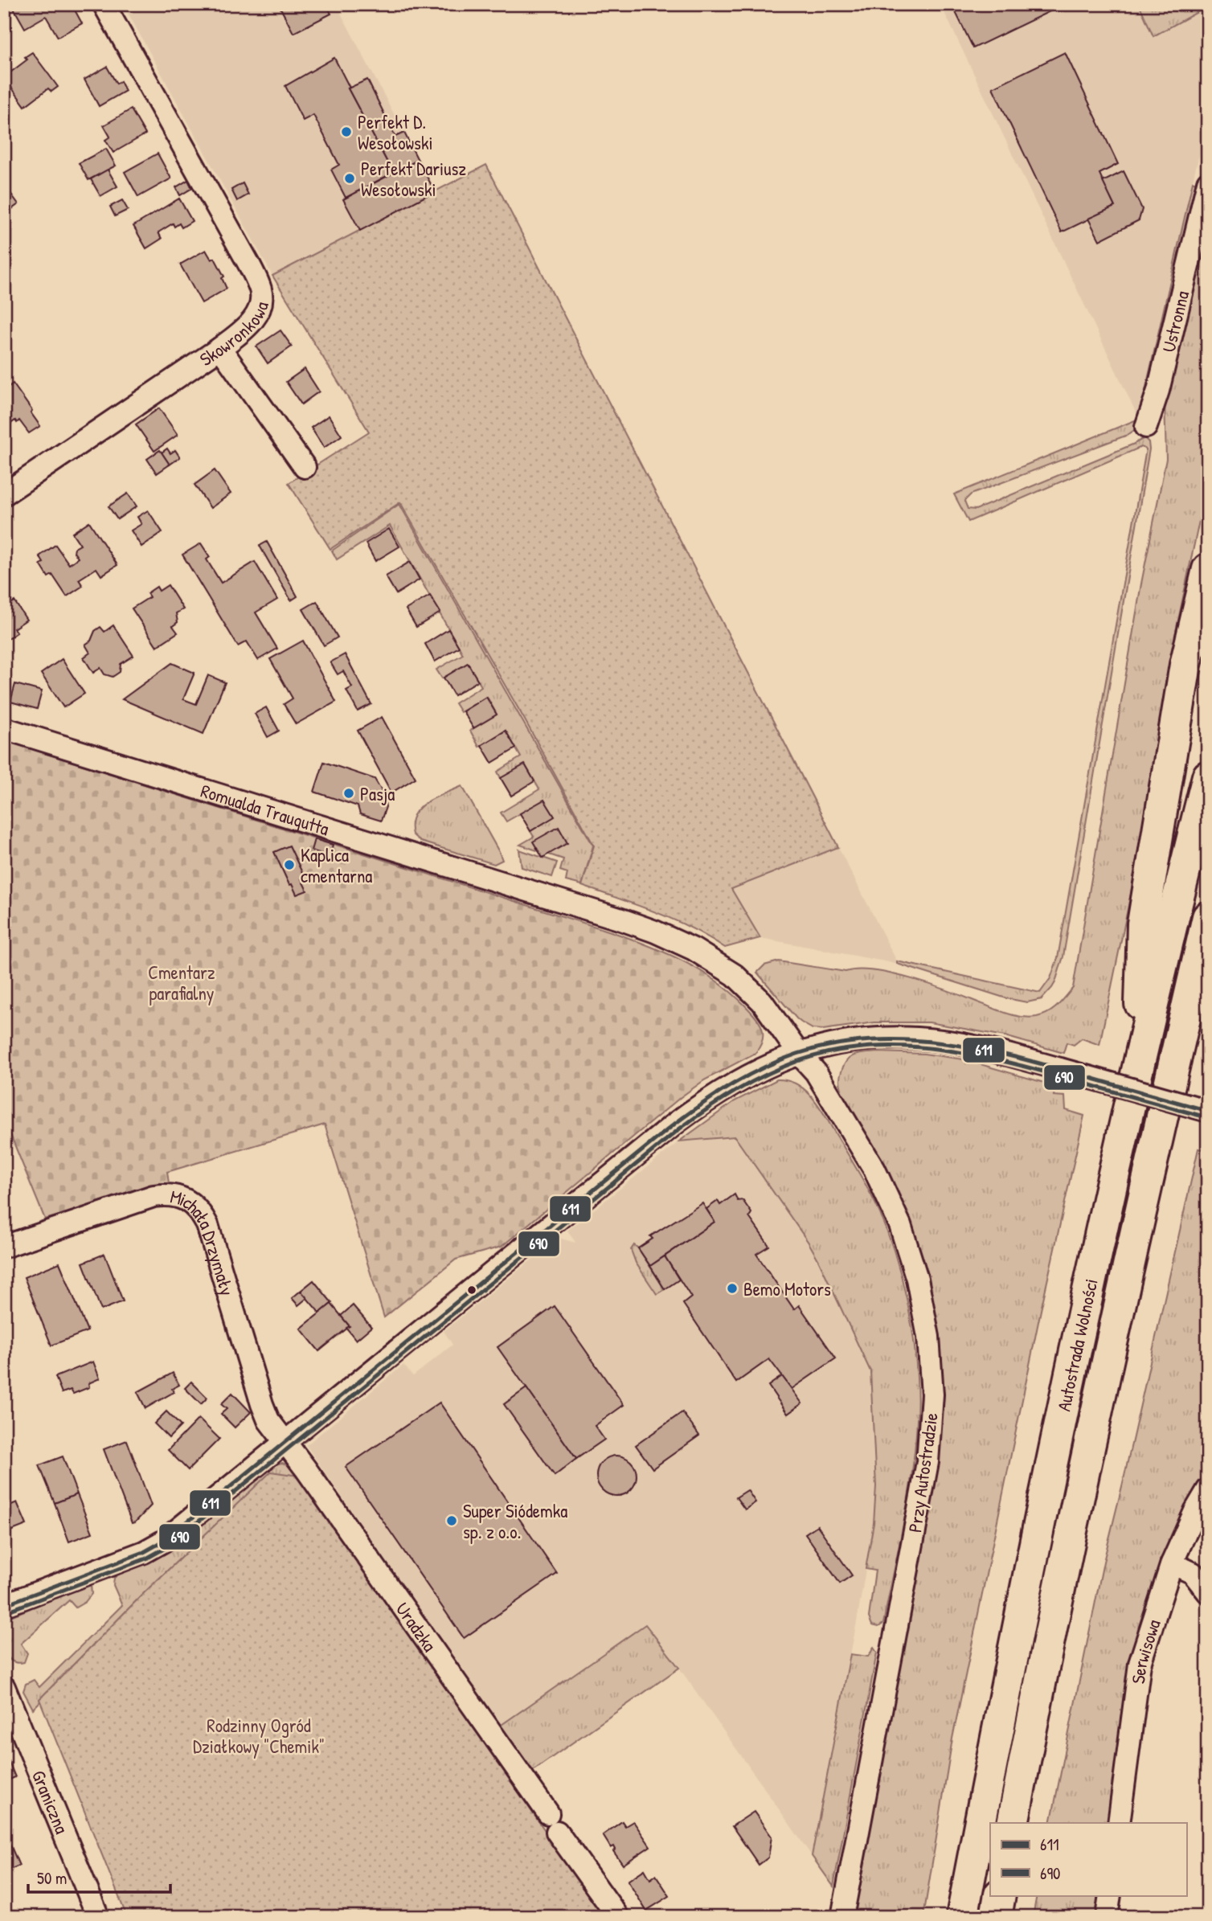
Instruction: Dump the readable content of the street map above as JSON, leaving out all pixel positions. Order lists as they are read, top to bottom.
{
  "streets": {
    "highway": ["Autostrada Wolności"],
    "street": [
      "Ustronna",
      "Skowronkowa",
      "Romualda Traugutta",
      "Michała Drzymały",
      "Przy Autostradzie",
      "Uradzka",
      "Serwisowa",
      "Graniczna"
    ]
  },
  "crossings": [
    ["Romualda Traugutta", "Przy Autostradzie"],
    ["Michała Drzymały", "Uradzka"]
  ],
  "parks": ["Cmentarz parafialny", "Rodzinny Ogród Działkowy \"Chemik\""],
  "places": [
    "Perfekt D. Wesołowski",
    "Perfekt Dariusz Wesołowski",
    "Pasja",
    "Kaplica cmentarna",
    "Bemo Motors",
    "Super Siódemka sp. z o.o."
  ],
  "lines": ["transit line 611", "transit line 690"],
  "legend": ["611", "690"],
  "scale_bar": "50 m"
}
